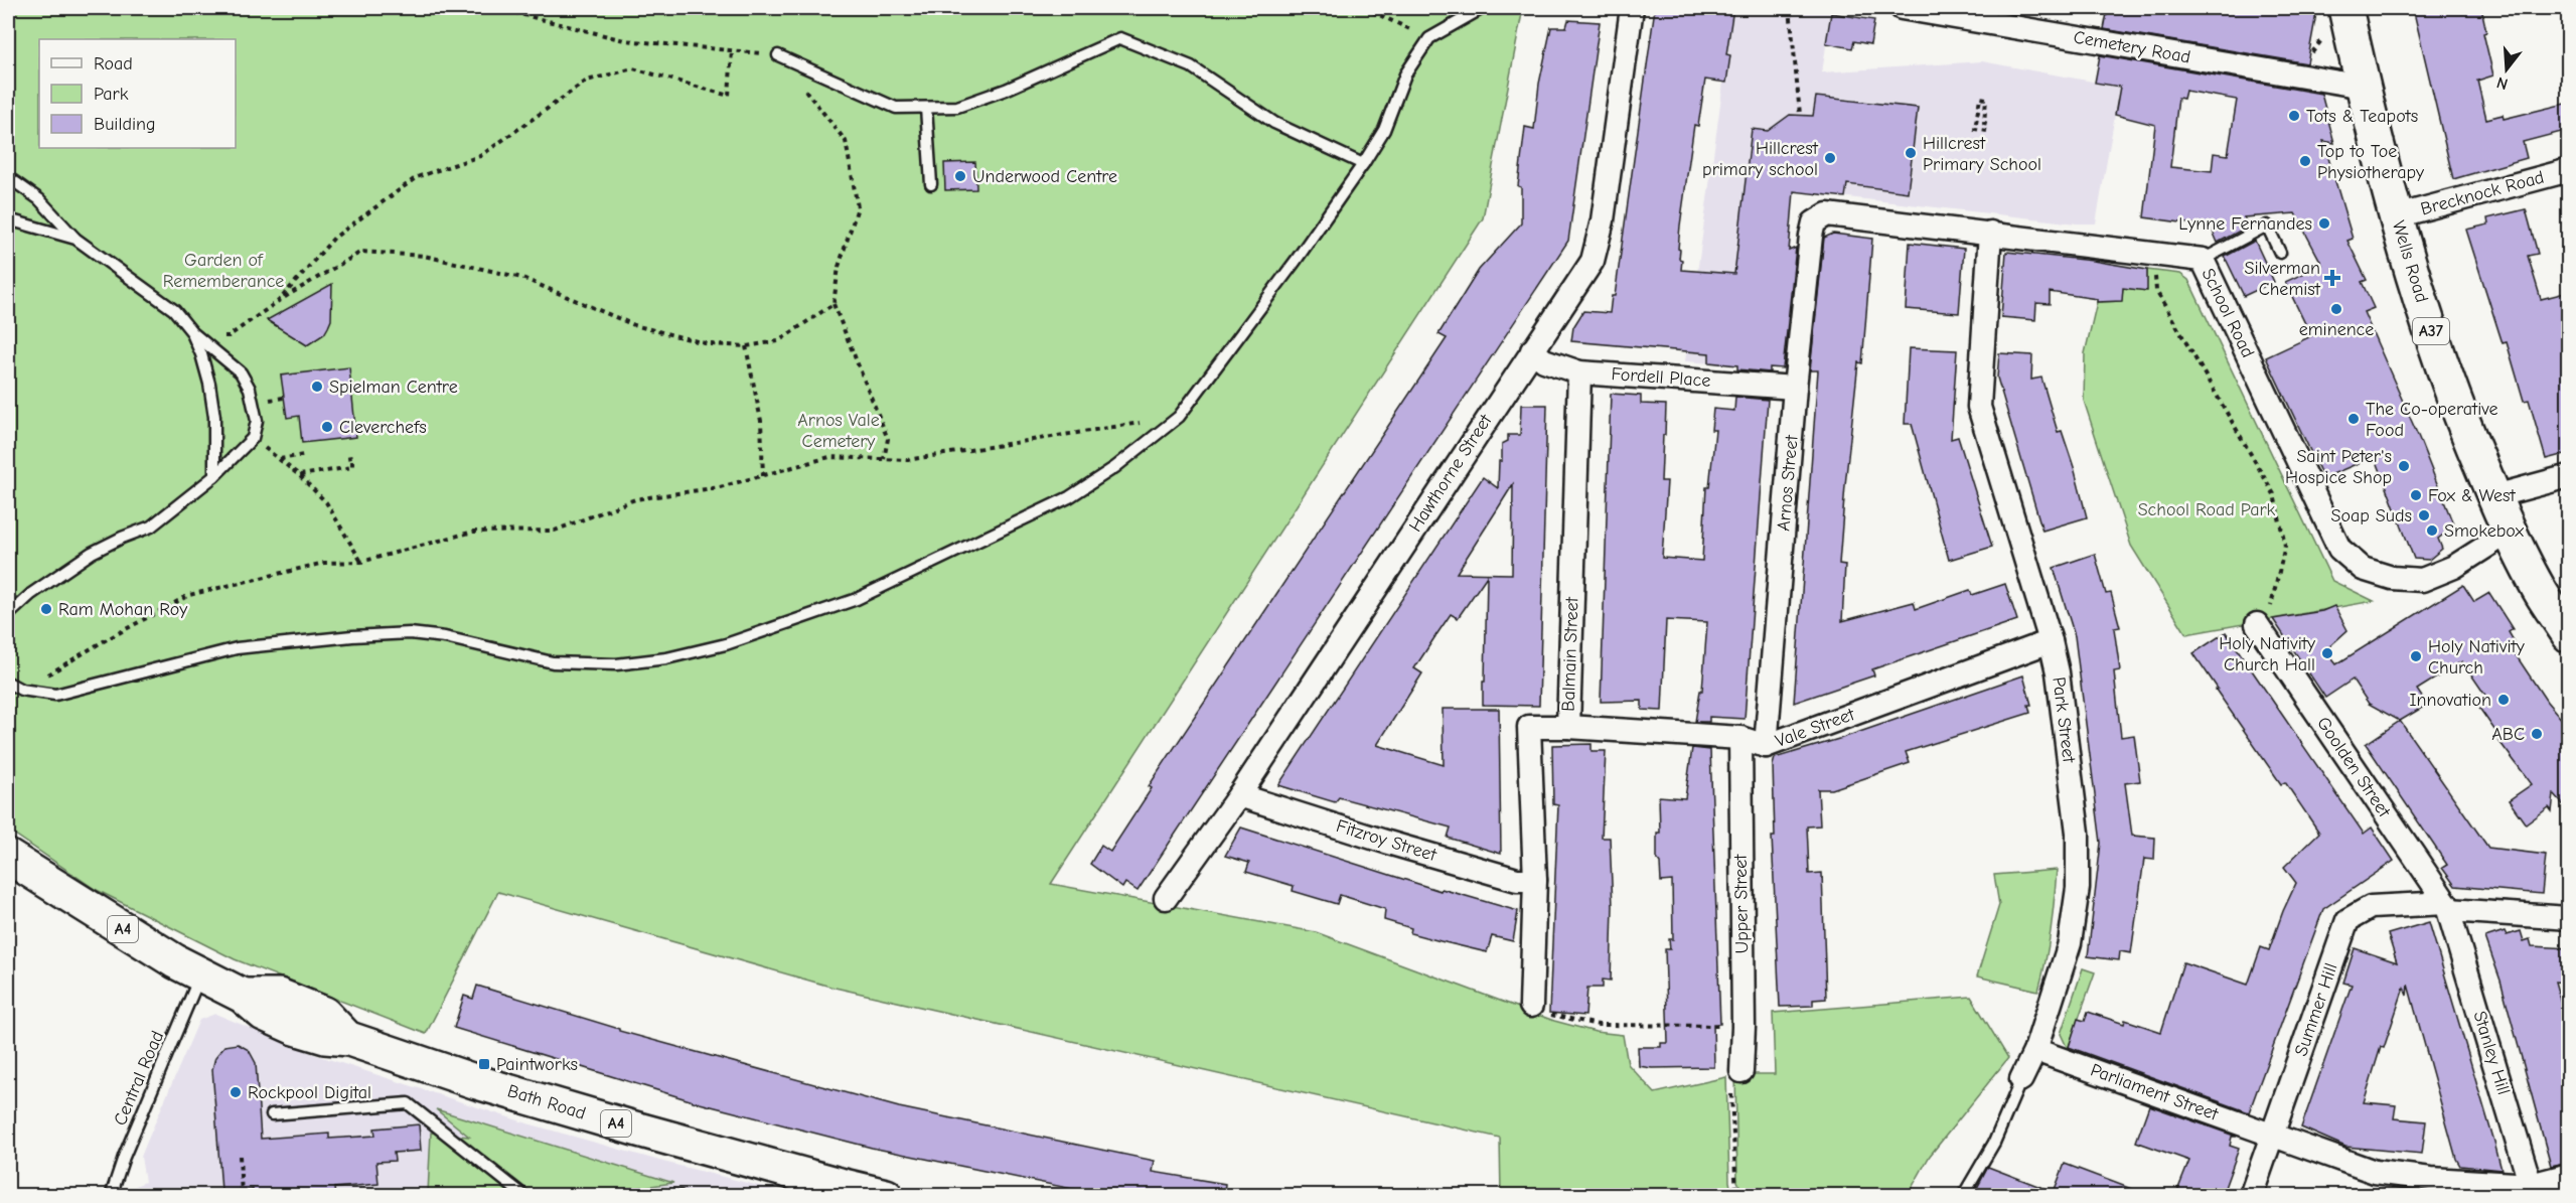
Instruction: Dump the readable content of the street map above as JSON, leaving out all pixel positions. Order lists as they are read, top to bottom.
{
  "streets": {
    "highway": [
      "Wells Road",
      "A37",
      "A4",
      "Bath Road"
    ],
    "street": [
      "Cemetery Road",
      "Brecknock Road",
      "School Road",
      "Fordell Place",
      "Hawthorne Street",
      "Arnos Street",
      "Balmain Street",
      "Park Street",
      "Vale Street",
      "Goolden Street",
      "Fitzroy Street",
      "Upper Street",
      "Summer Hill",
      "Stanley Hill",
      "Parliament Street"
    ],
    "lane": ["Central Road"]
  },
  "crossings": [
    ["Cemetery Road", "Wells Road"],
    ["Brecknock Road", "Wells Road"],
    ["Wells Road", "School Road"],
    ["School Road", "Arnos Street"],
    ["School Road", "Park Street"],
    ["Fordell Place", "Hawthorne Street"],
    ["Fordell Place", "Arnos Street"],
    ["Fordell Place", "Balmain Street"],
    ["Hawthorne Street", "Fitzroy Street"],
    ["Arnos Street", "Vale Street"],
    ["Balmain Street", "Vale Street"],
    ["Balmain Street", "Fitzroy Street"],
    ["Park Street", "Vale Street"],
    ["Park Street", "Parliament Street"],
    ["Vale Street", "Upper Street"],
    ["Goolden Street", "Summer Hill"],
    ["Goolden Street", "Stanley Hill"],
    ["Summer Hill", "Stanley Hill"],
    ["Summer Hill", "Parliament Street"],
    ["Stanley Hill", "Parliament Street"],
    ["Central Road", "Bath Road"]
  ],
  "parks": ["Garden of Rememberance", "Arnos Vale Cemetery", "School Road Park"],
  "places": {
    "other": [
      "Tots & Teapots",
      "Hillcrest Primary School",
      "Hillcrest primary school",
      "Top to Toe Physiotherapy",
      "Underwood Centre",
      "Lynne Fernandes",
      "eminence",
      "Spielman Centre",
      "The Co-operative Food",
      "Cleverchefs",
      "Saint Peter's Hospice Shop",
      "Fox & West",
      "Soap Suds",
      "Smokebox",
      "Ram Mohan Roy",
      "Holy Nativity Church Hall",
      "Holy Nativity Church",
      "Innovation",
      "ABC",
      "Rockpool Digital"
    ],
    "health": ["Silverman Chemist"],
    "transit": ["Paintworks"]
  },
  "legend": ["Road", "Park", "Building"],
  "north": "bottom"
}
